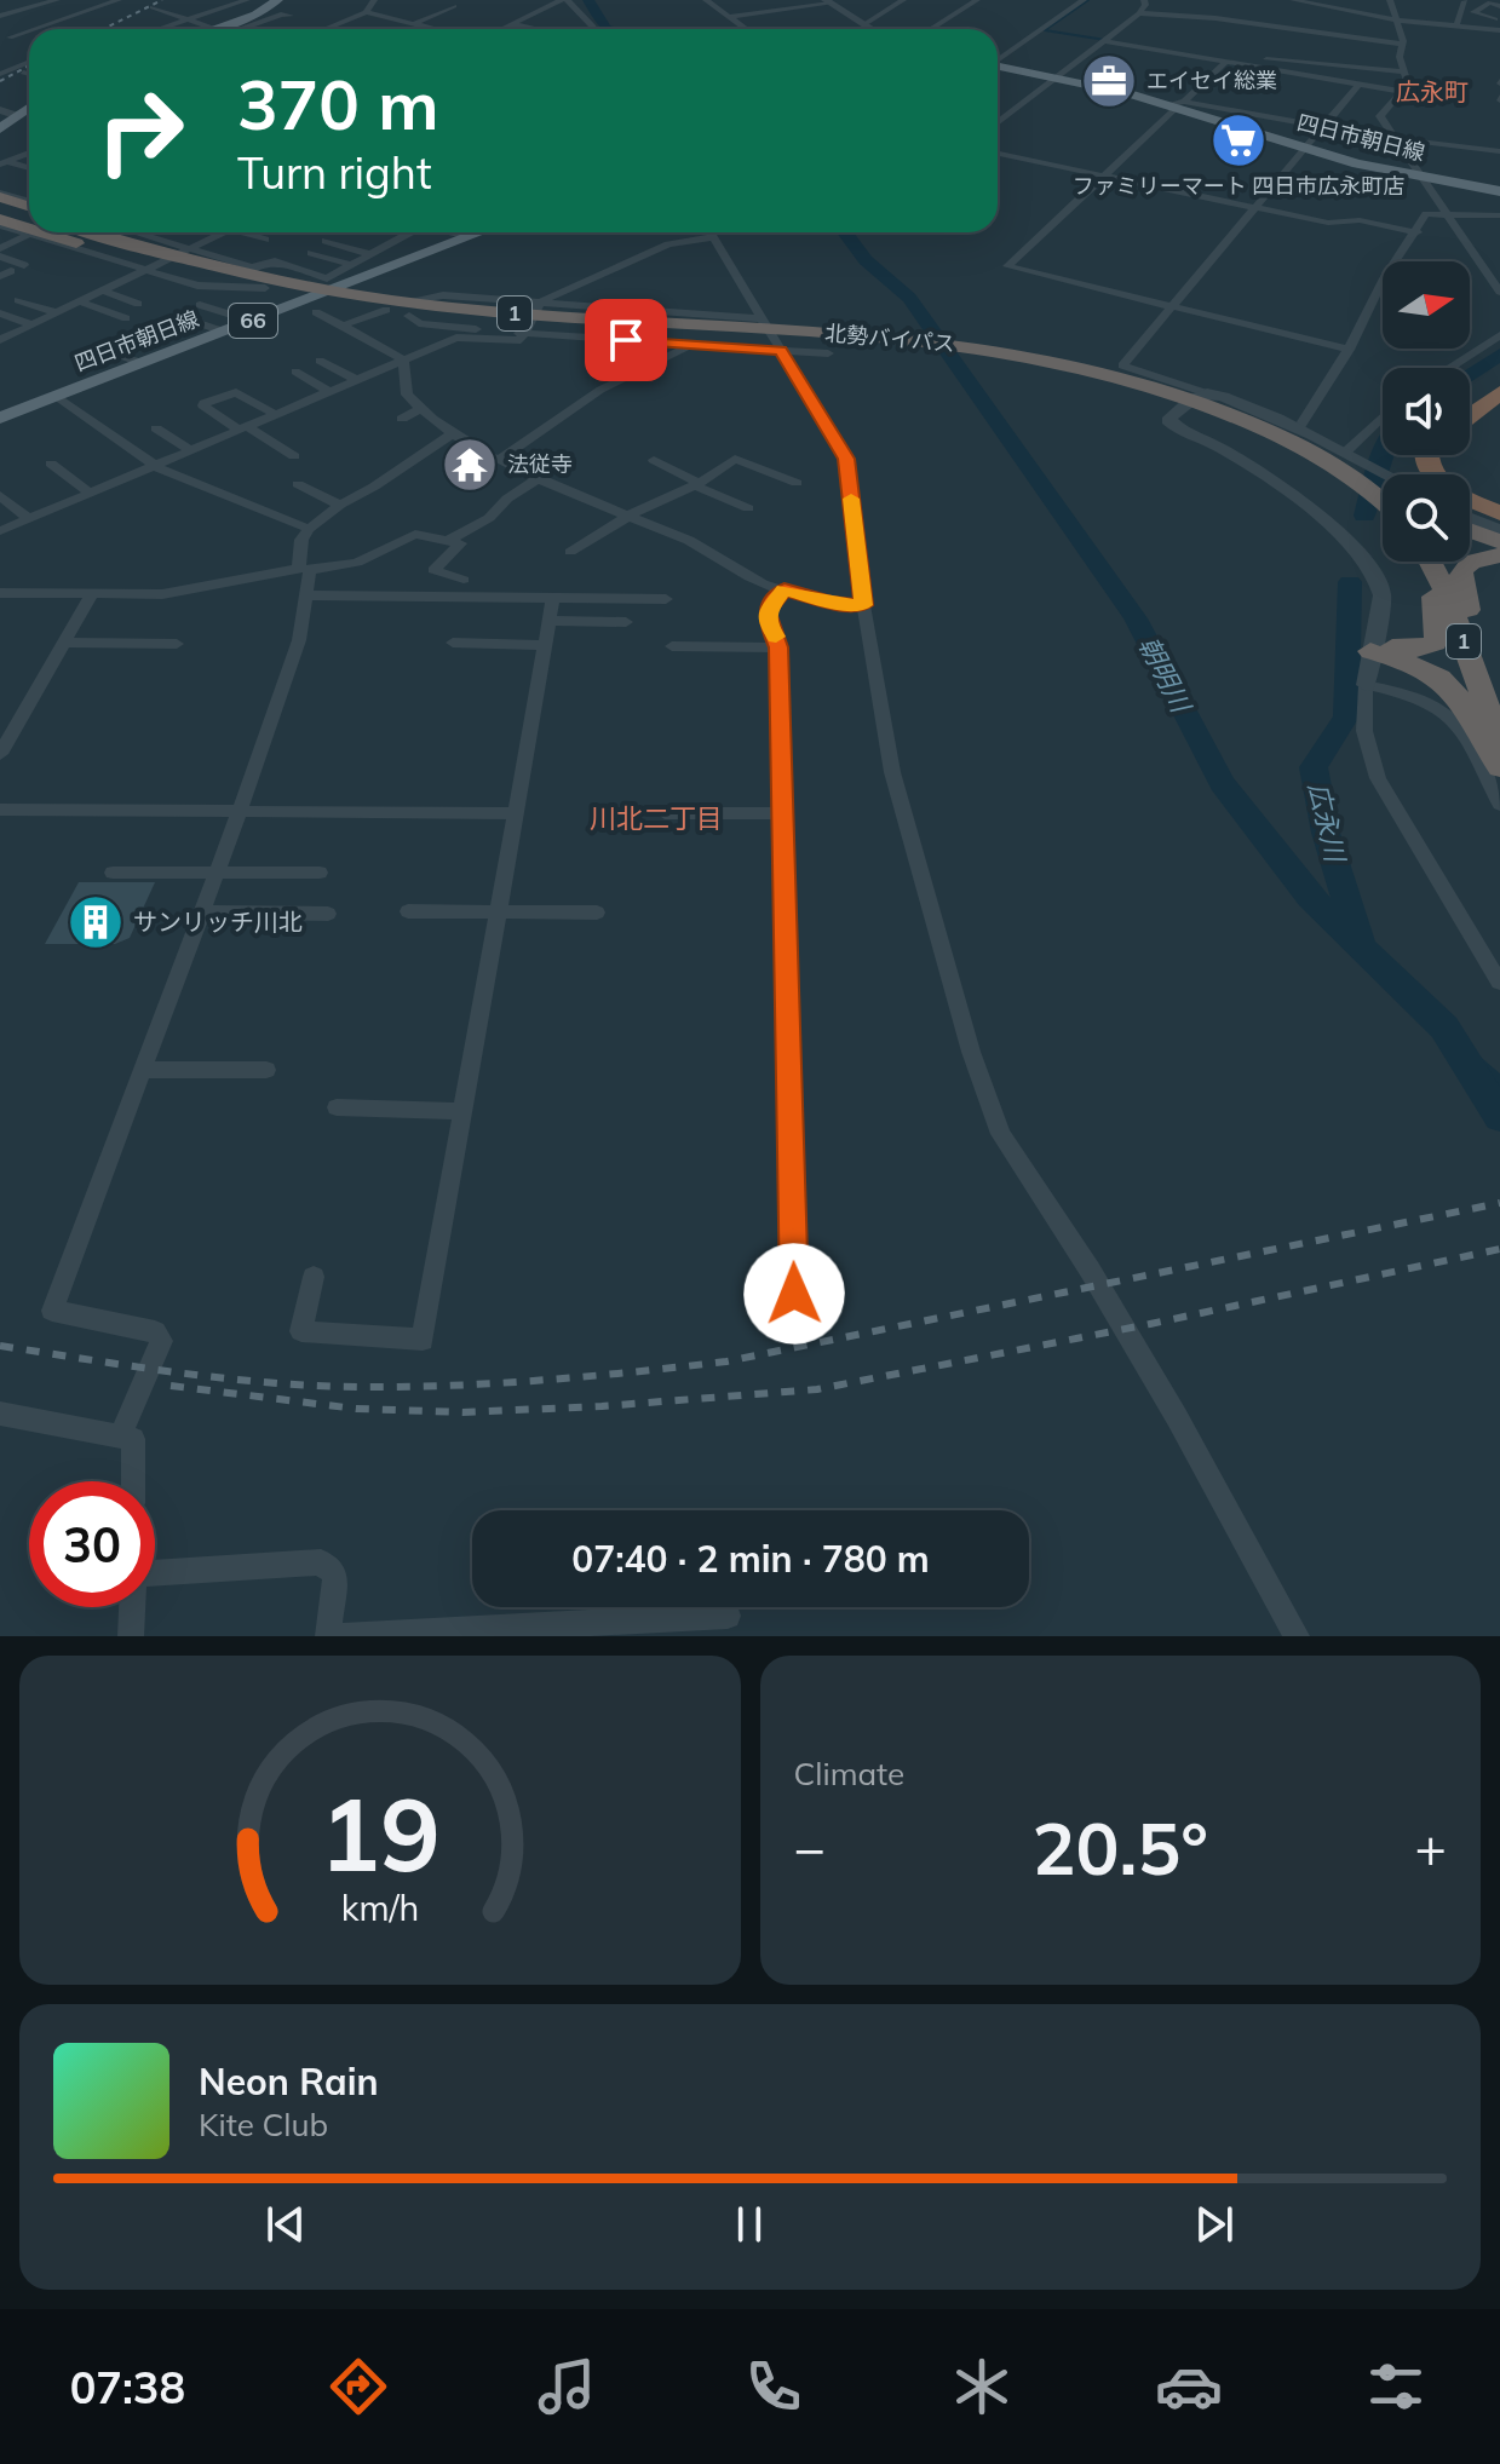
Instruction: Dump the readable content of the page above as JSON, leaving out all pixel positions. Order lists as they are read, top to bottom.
{
  "streets": {
    "highway": ["1", "北勢バイパス"],
    "main road": ["四日市朝日線", "66"]
  },
  "crossings": [
    ["四日市朝日線", "1"],
    ["1", "北勢バイパス"]
  ],
  "districts": ["広永町", "川北二丁目"],
  "water": ["朝明川", "広永川"],
  "places": {
    "office": ["エイセイ総業"],
    "supermarket": ["ファミリーマート 四日市広永町店"],
    "temple": ["法従寺"],
    "building": ["サンリッチ川北"]
  },
  "north": "right",
  "page": {
    "turn": ["370 m", "Turn right"],
    "limit": "30",
    "trip": "07:40 · 2 min · 780 m",
    "tile": "Climate",
    "heat": ["−", "20.5°", "+"],
    "song": ["Neon Rain", "Kite Club"],
    "tabs": "07:38",
    "gauge": ["19", "km/h"]
  }
}
